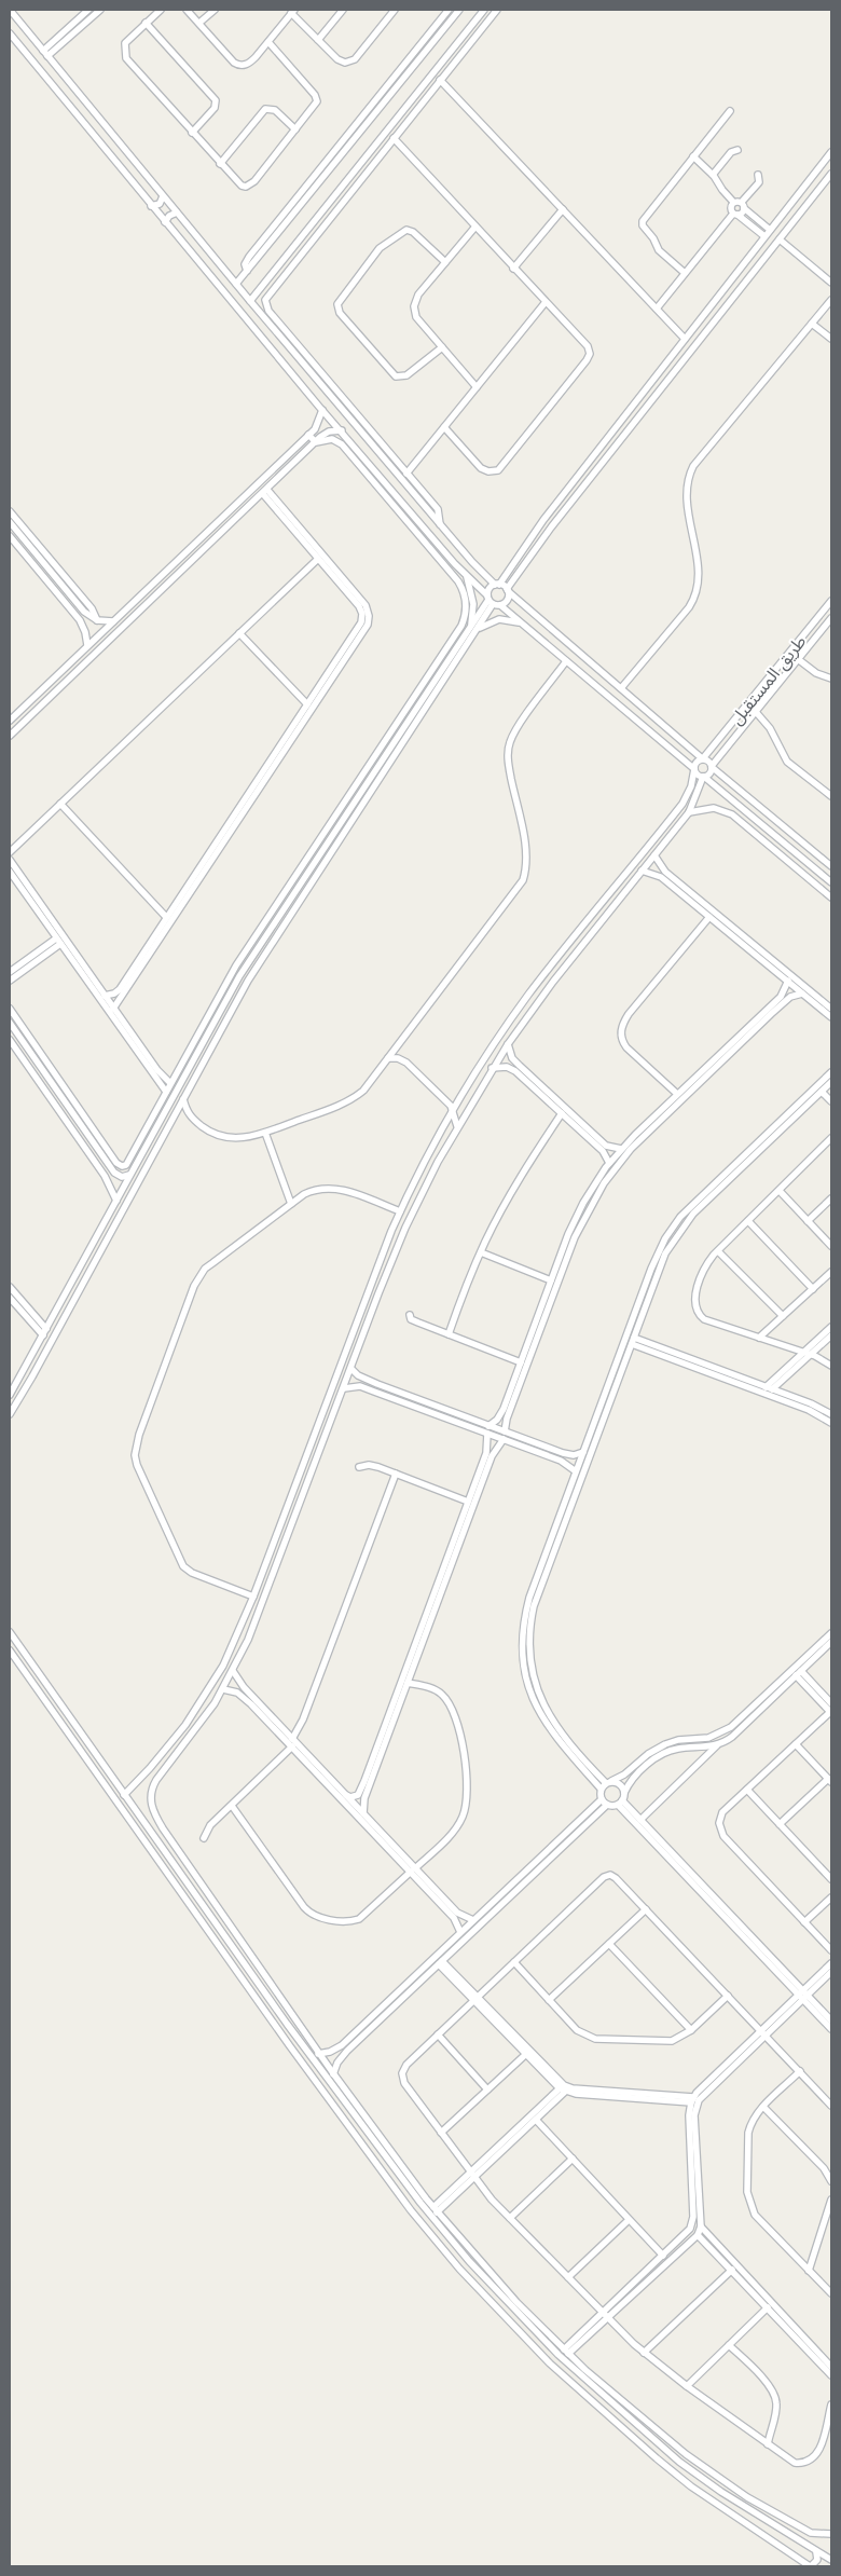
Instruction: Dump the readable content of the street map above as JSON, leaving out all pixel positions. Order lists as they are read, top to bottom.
{
  "streets": {
    "street": ["طريق المستقبل"]
  }
}
